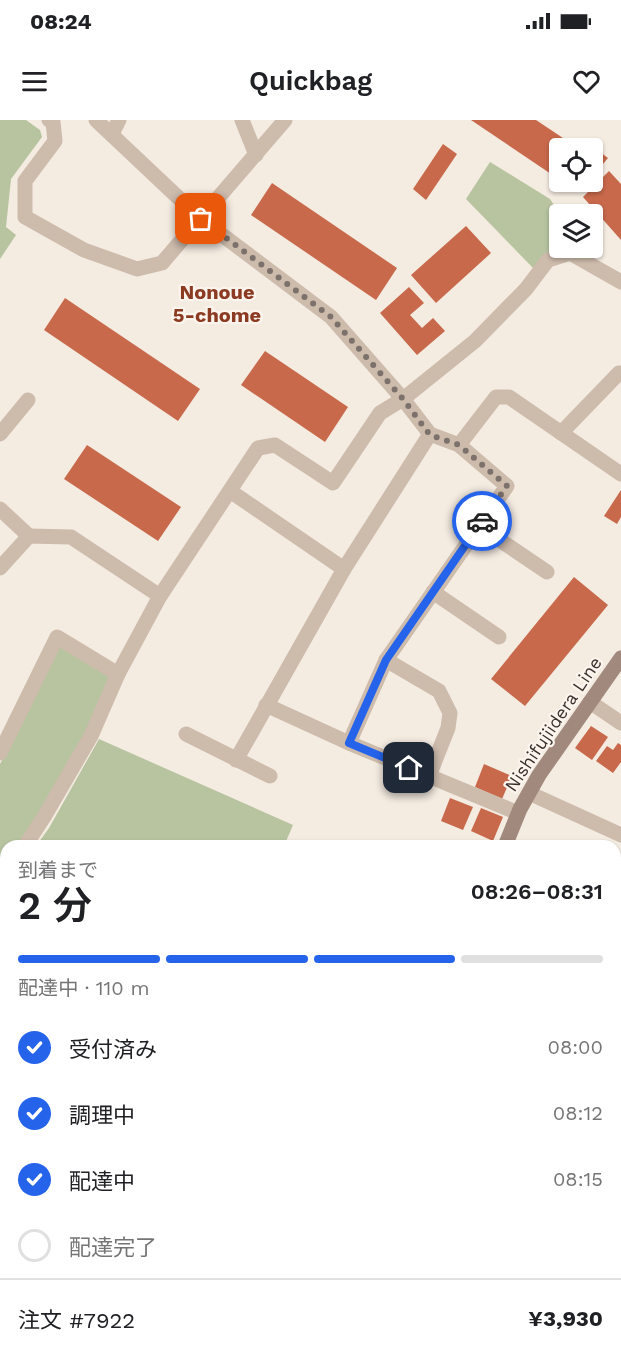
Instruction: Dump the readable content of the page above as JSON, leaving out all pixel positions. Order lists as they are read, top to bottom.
{
  "streets": {
    "main road": ["Nishifujiidera Line"]
  },
  "districts": ["Nonoue 5-chome"],
  "page": {
    "status": "08:24",
    "header": "Quickbag",
    "heading": ["2 分", "到着まで", "08:26–08:31"],
    "panel": ["注文 #7922", "¥3,930"],
    "bar": "配達中 · 110 m",
    "list": [
      ["受付済み", "08:00"],
      ["調理中", "08:12"],
      ["配達中", "08:15"],
      "配達完了"
    ]
  }
}
